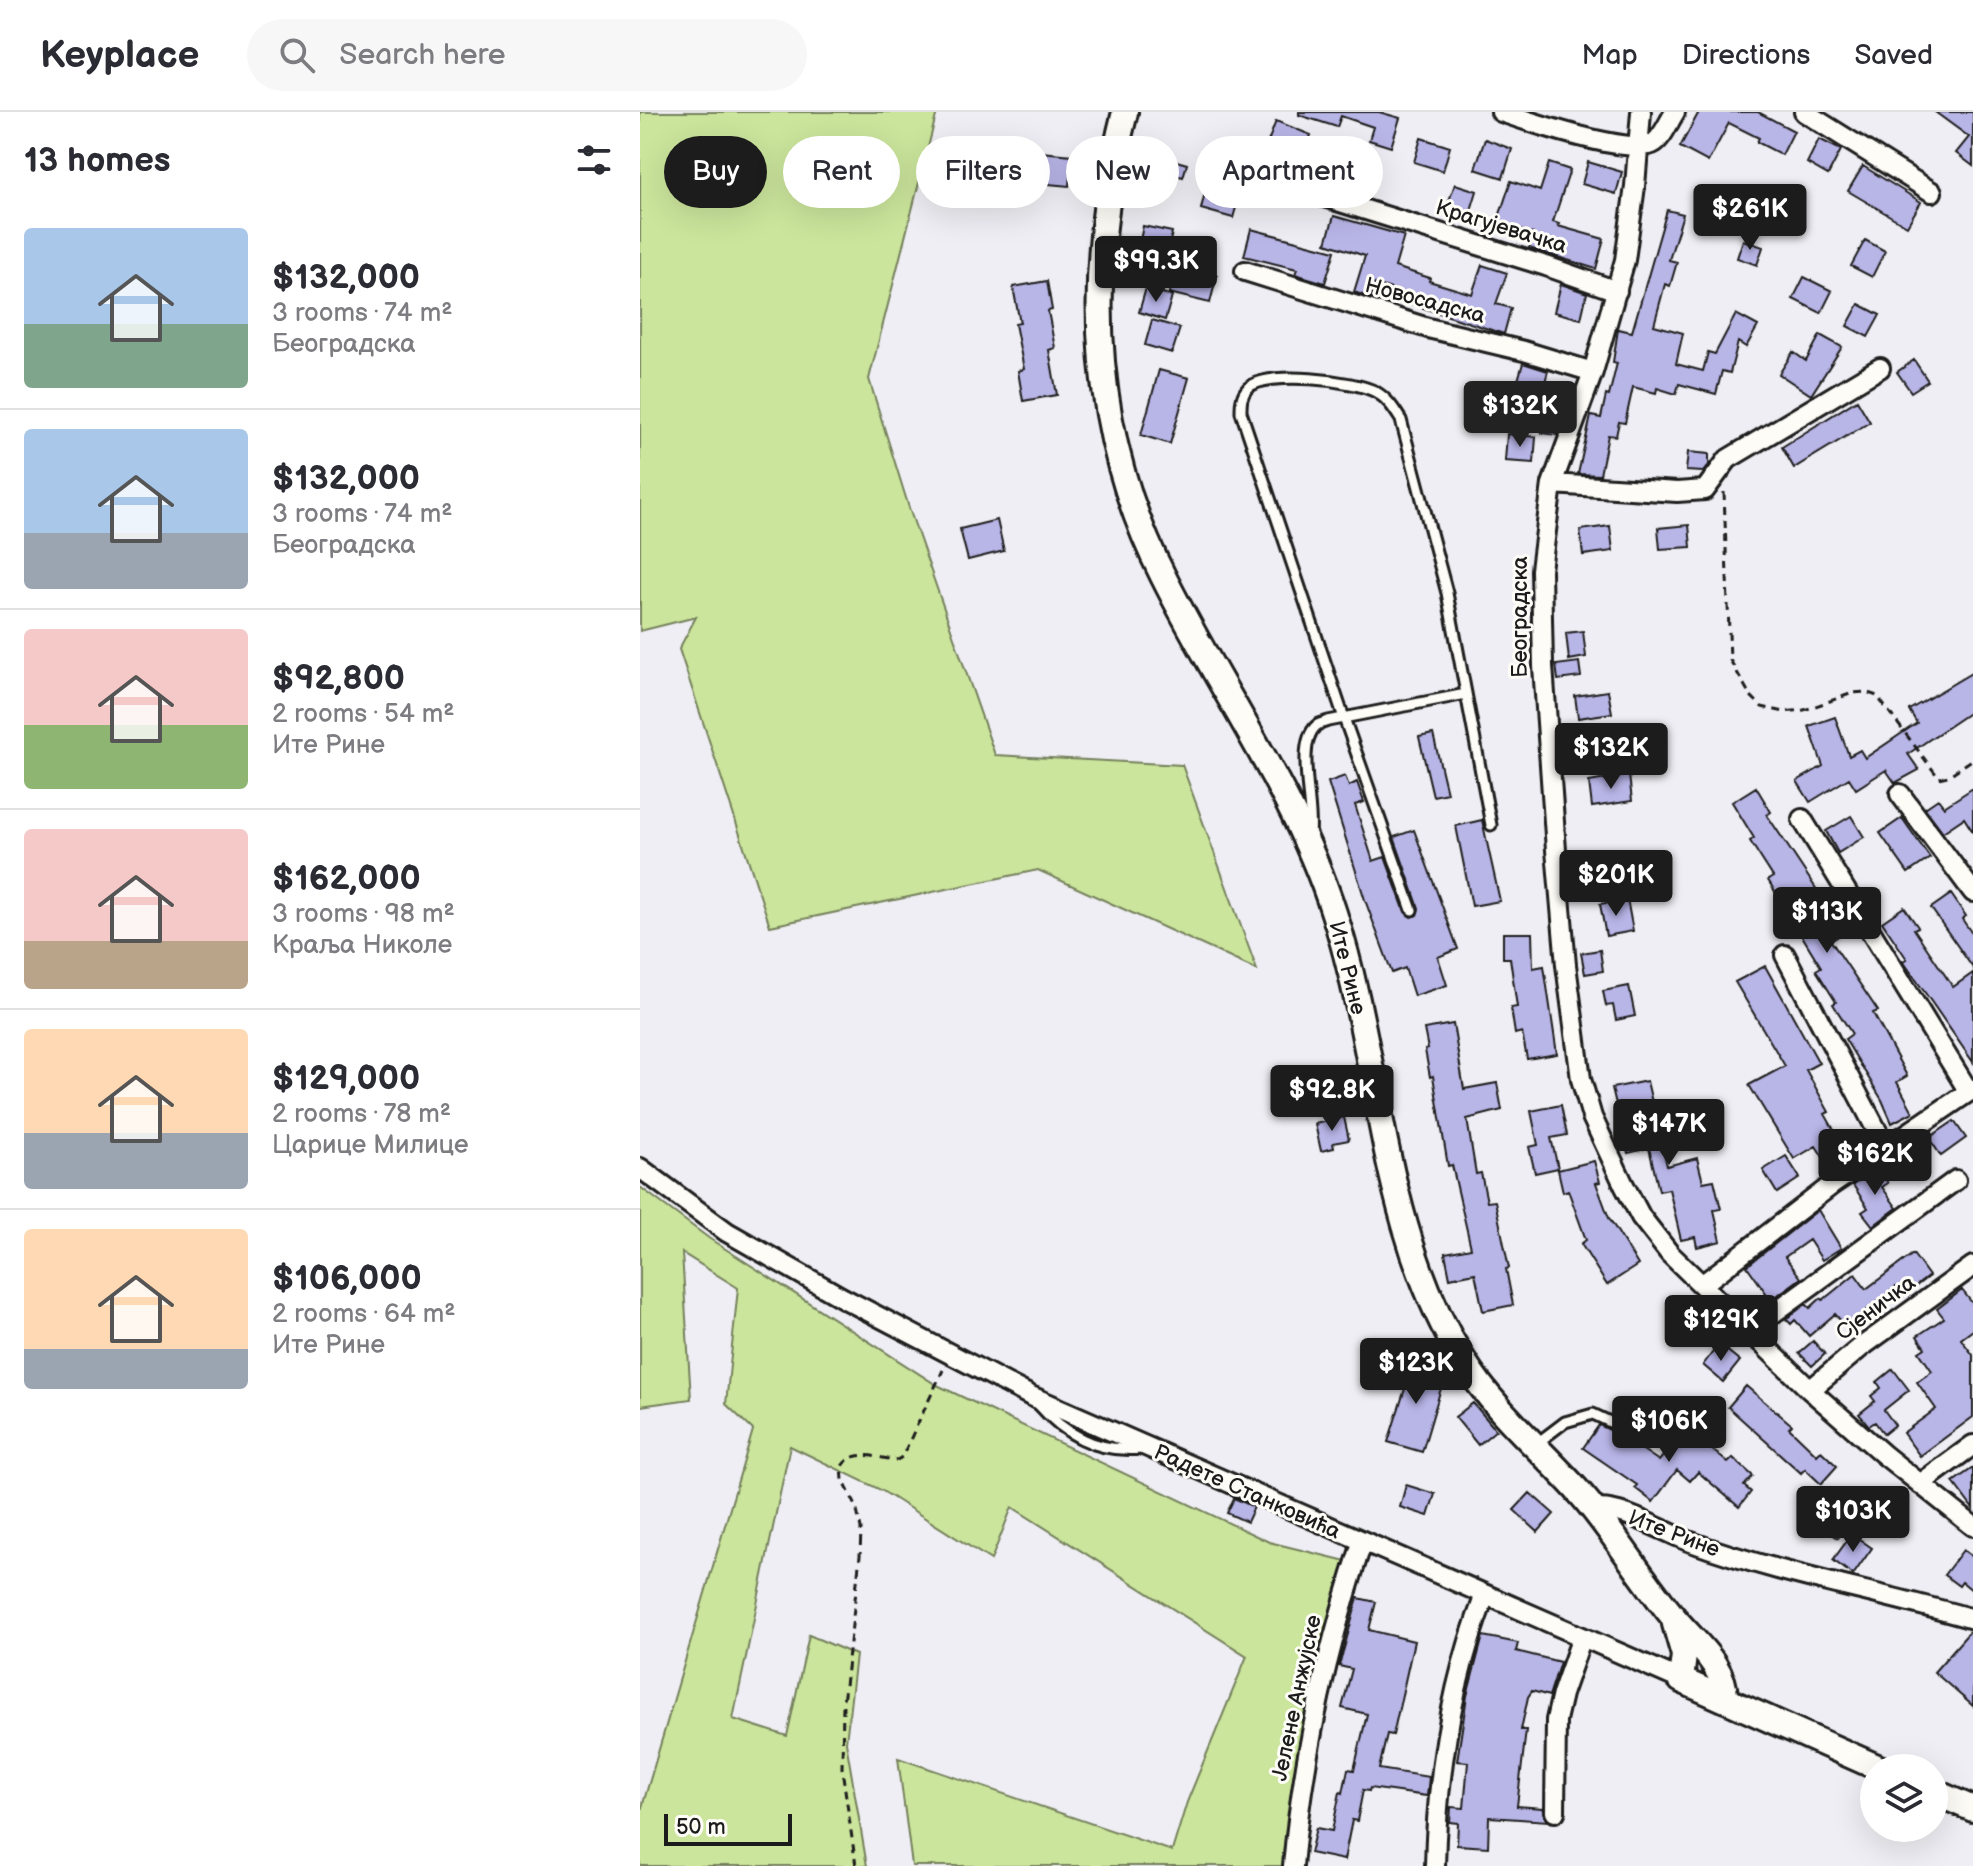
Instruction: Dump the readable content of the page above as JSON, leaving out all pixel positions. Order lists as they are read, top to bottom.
{
  "streets": {
    "street": [
      "Крагујевачка",
      "Новосадска",
      "Београдска",
      "Ите Рине",
      "Сјеничка",
      "Радете Станковића",
      "Јелене Анжујске"
    ]
  },
  "crossings": [
    ["Крагујевачка", "Београдска"],
    ["Новосадска", "Београдска"],
    ["Београдска", "Сјеничка"],
    ["Радете Станковића", "Јелене Анжујске"]
  ],
  "scale_bar": "50 m",
  "page": {
    "header": "Keyplace",
    "search": "Search here",
    "nav": ["Map", "Directions", "Saved"],
    "heading": "13 homes",
    "chip": [
      "Buy",
      "Rent",
      "Filters",
      "New",
      "Apartment"
    ],
    "price": [
      "$261K",
      "$99.3K",
      "$132K",
      "$132K",
      "$201K",
      "$113K",
      "$92.8K",
      "$147K",
      "$162K",
      "$129K",
      "$123K",
      "$106K",
      "$103K"
    ],
    "list": [
      {
        "name": "$132,000",
        "note": "3 rooms · 74 m² · Београдска"
      },
      {
        "name": "$132,000",
        "note": "3 rooms · 74 m² · Београдска"
      },
      {
        "name": "$92,800",
        "note": "2 rooms · 54 m² · Ите Рине"
      },
      {
        "name": "$162,000",
        "note": "3 rooms · 98 m² · Краља Николе"
      },
      {
        "name": "$129,000",
        "note": "2 rooms · 78 m² · Царице Милице"
      },
      {
        "name": "$106,000",
        "note": "2 rooms · 64 m² · Ите Рине"
      }
    ],
    "scale": "50 m"
  }
}
